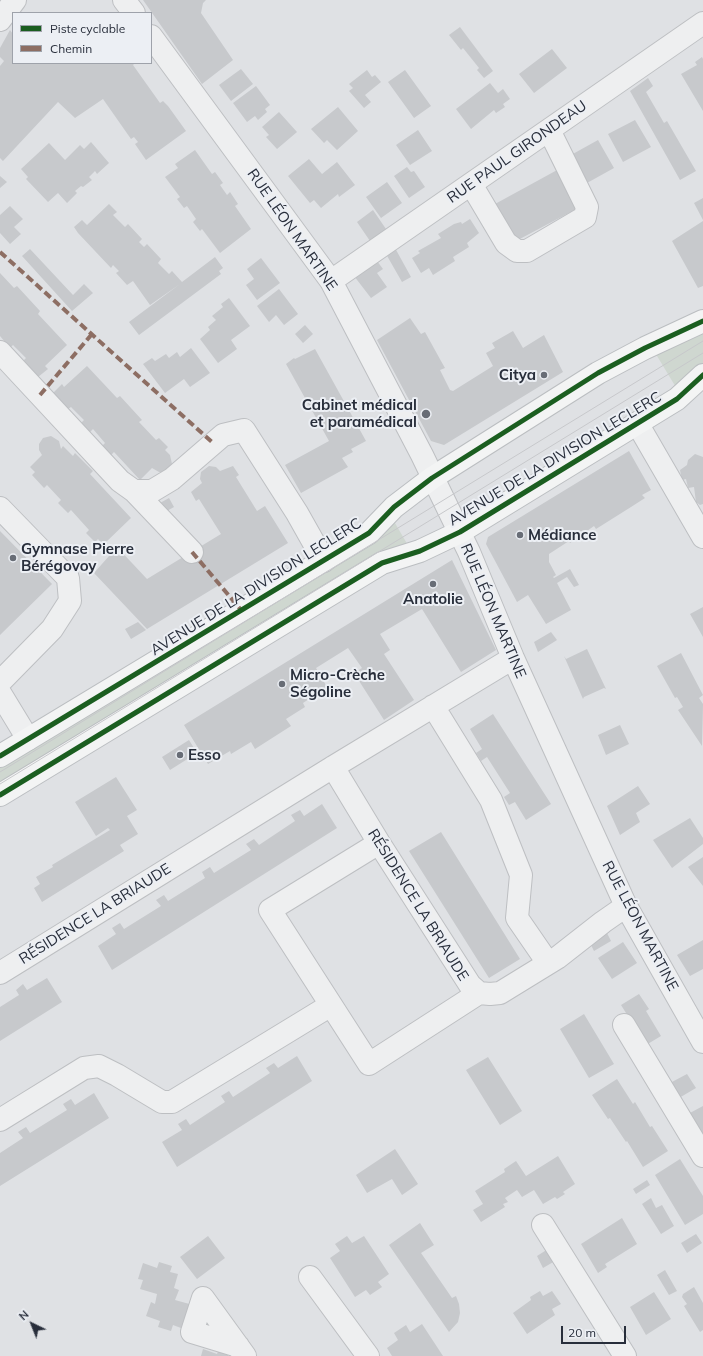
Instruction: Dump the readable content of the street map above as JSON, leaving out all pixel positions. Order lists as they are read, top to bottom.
{
  "streets": {
    "main road": ["AVENUE DE LA DIVISION LECLERC"],
    "street": ["RUE PAUL GIRONDEAU", "RUE LÉON MARTINE", "RÉSIDENCE LA BRIAUDE"]
  },
  "crossings": [
    ["RUE PAUL GIRONDEAU", "RUE LÉON MARTINE"],
    ["RUE LÉON MARTINE", "AVENUE DE LA DIVISION LECLERC"],
    ["RUE LÉON MARTINE", "RÉSIDENCE LA BRIAUDE"]
  ],
  "places": [
    "Citya",
    "Cabinet médical et paramédical",
    "Médiance",
    "Gymnase Pierre Bérégovoy",
    "Anatolie",
    "Micro-Crèche Ségoline",
    "Esso"
  ],
  "legend": ["Piste cyclable", "Chemin"],
  "scale_bar": "20 m",
  "north": "top left"
}
